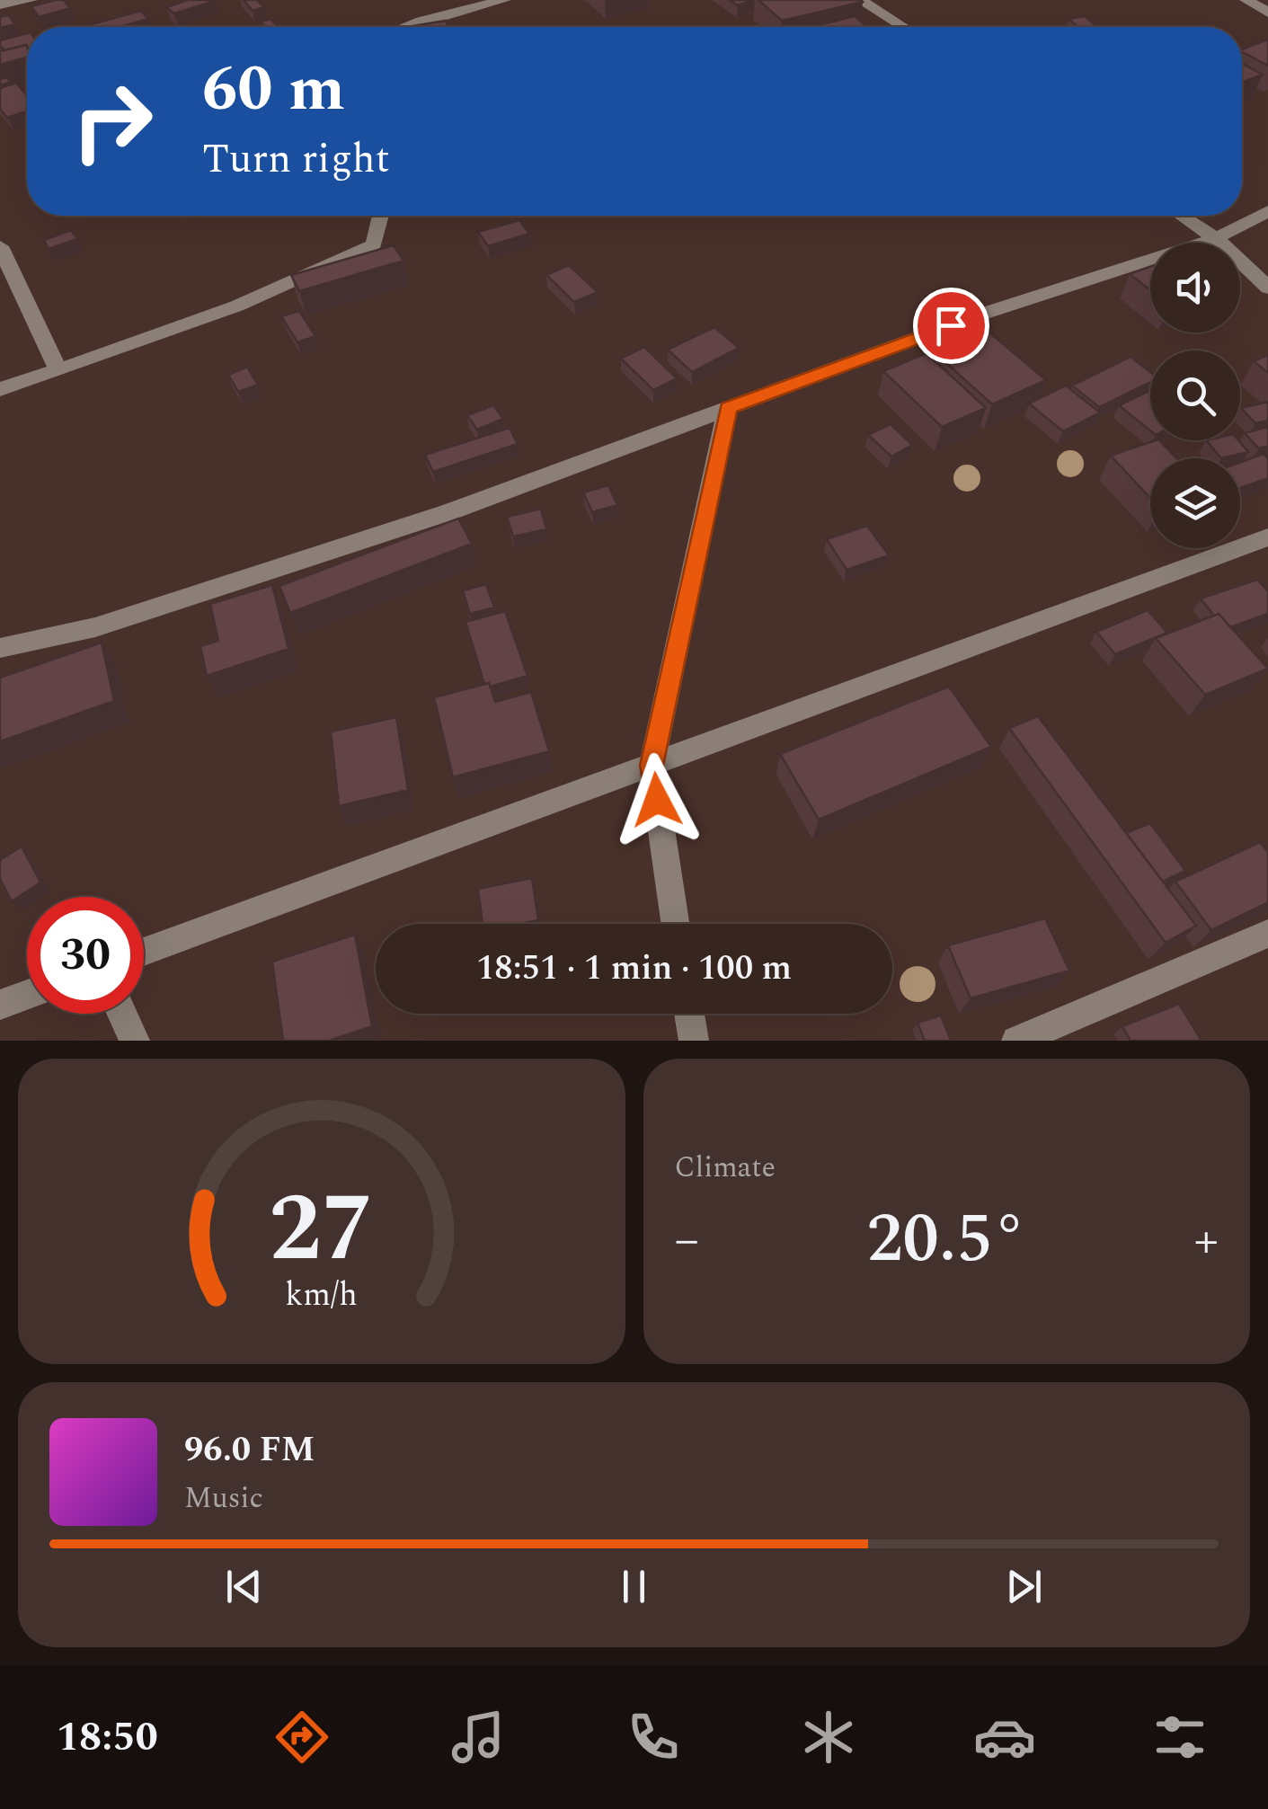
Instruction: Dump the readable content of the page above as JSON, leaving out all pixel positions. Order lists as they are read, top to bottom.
{
  "page": {
    "turn": ["60 m", "Turn right"],
    "limit": "30",
    "trip": "18:51 · 1 min · 100 m",
    "tile": "Climate",
    "heat": ["−", "20.5°", "+"],
    "song": ["96.0 FM", "Music"],
    "tabs": "18:50",
    "gauge": ["27", "km/h"]
  }
}
